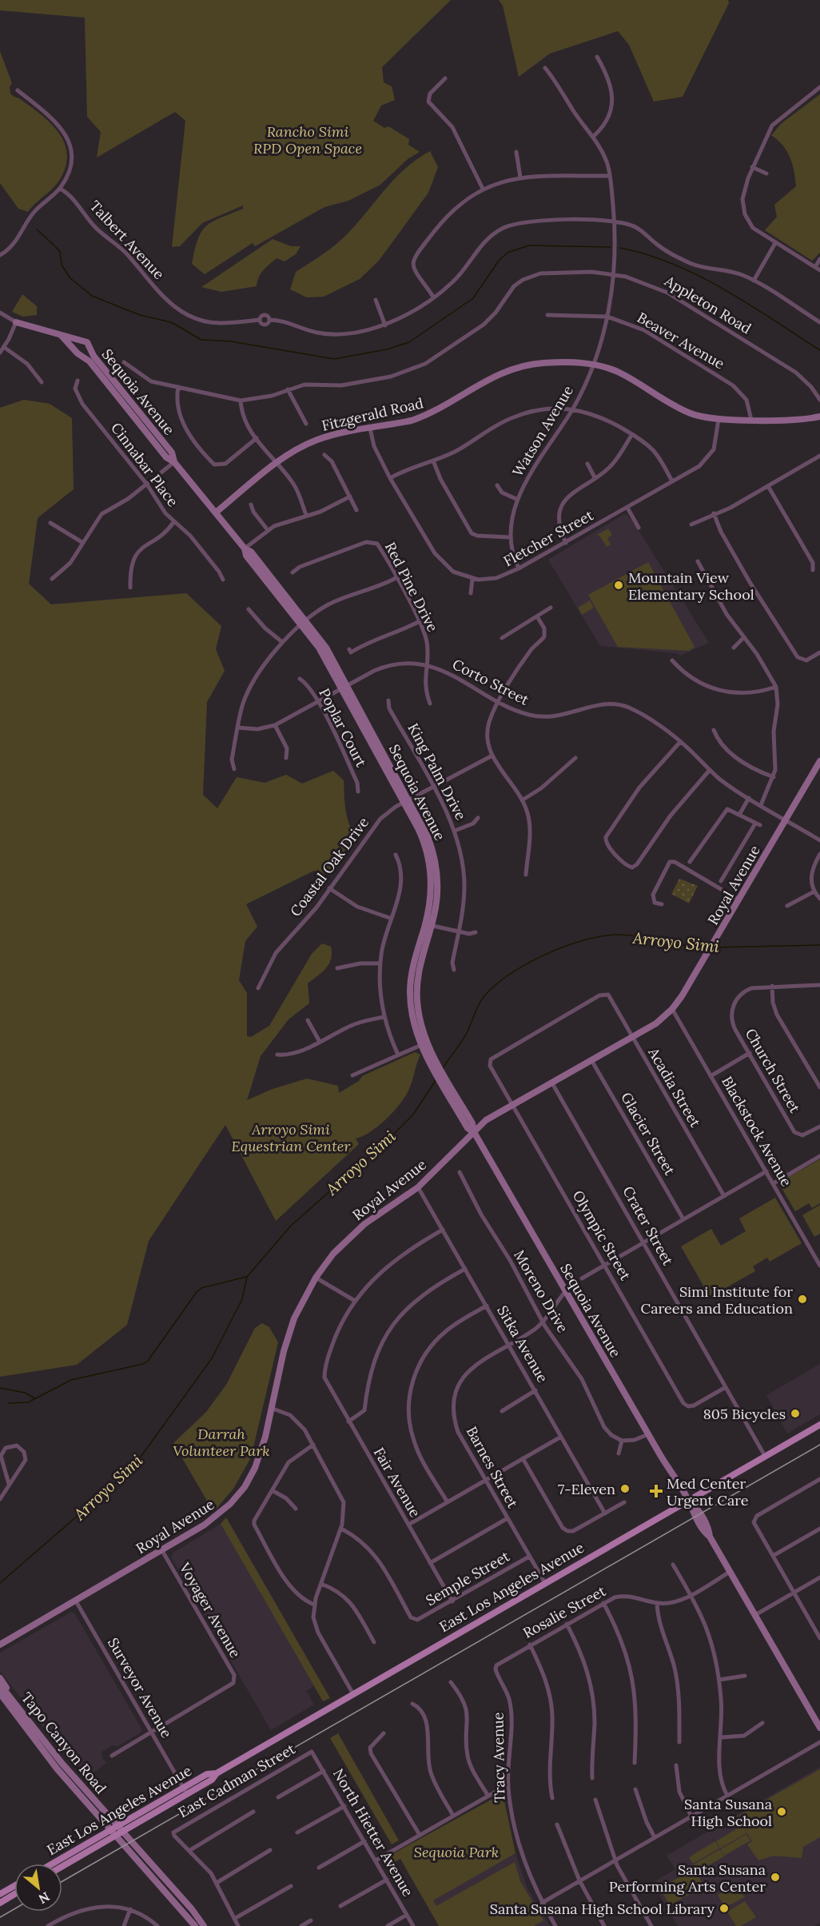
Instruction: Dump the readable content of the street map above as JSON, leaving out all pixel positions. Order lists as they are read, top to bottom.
{
  "streets": {
    "main road": [
      "Sequoia Avenue",
      "Fitzgerald Road",
      "Royal Avenue",
      "East Los Angeles Avenue",
      "Tapo Canyon Road"
    ],
    "street": [
      "Talbert Avenue",
      "Appleton Road",
      "Beaver Avenue",
      "Watson Avenue",
      "Cinnabar Place",
      "Fletcher Street",
      "Red Pine Drive",
      "Corto Street",
      "Poplar Court",
      "King Palm Drive",
      "Coastal Oak Drive",
      "Church Street",
      "Acadia Street",
      "Blackstock Avenue",
      "Glacier Street",
      "Crater Street",
      "Olympic Street",
      "Moreno Drive",
      "Sitka Avenue",
      "Barnes Street",
      "Fair Avenue",
      "Semple Street",
      "Voyager Avenue",
      "Rosalie Street",
      "Surveyor Avenue",
      "Tracy Avenue",
      "East Cadman Street",
      "North Hietter Avenue"
    ]
  },
  "crossings": [
    ["Appleton Road", "Watson Avenue"],
    ["Beaver Avenue", "Fitzgerald Road"],
    ["Beaver Avenue", "Watson Avenue"],
    ["Sequoia Avenue", "Fitzgerald Road"],
    ["Sequoia Avenue", "Corto Street"],
    ["Sequoia Avenue", "Coastal Oak Drive"],
    ["Sequoia Avenue", "Royal Avenue"],
    ["Sequoia Avenue", "Barnes Street"],
    ["Sequoia Avenue", "East Los Angeles Avenue"],
    ["Sequoia Avenue", "Rosalie Street"],
    ["Fitzgerald Road", "Watson Avenue"],
    ["Fitzgerald Road", "Fletcher Street"],
    ["Watson Avenue", "Fletcher Street"],
    ["Red Pine Drive", "Corto Street"],
    ["Corto Street", "Poplar Court"],
    ["Corto Street", "Royal Avenue"],
    ["King Palm Drive", "Coastal Oak Drive"],
    ["Royal Avenue", "Acadia Street"],
    ["Royal Avenue", "Blackstock Avenue"],
    ["Royal Avenue", "Glacier Street"],
    ["Royal Avenue", "Crater Street"],
    ["Royal Avenue", "Olympic Street"],
    ["Royal Avenue", "Sitka Avenue"],
    ["Royal Avenue", "Voyager Avenue"],
    ["Royal Avenue", "Surveyor Avenue"],
    ["Acadia Street", "Olympic Street"],
    ["Crater Street", "Olympic Street"],
    ["Crater Street", "East Los Angeles Avenue"],
    ["Moreno Drive", "Barnes Street"],
    ["Sitka Avenue", "Barnes Street"],
    ["Barnes Street", "Semple Street"],
    ["Barnes Street", "East Los Angeles Avenue"],
    ["Fair Avenue", "Semple Street"],
    ["East Los Angeles Avenue", "Surveyor Avenue"],
    ["East Los Angeles Avenue", "Tapo Canyon Road"],
    ["Voyager Avenue", "Surveyor Avenue"],
    ["Rosalie Street", "Tracy Avenue"],
    ["East Cadman Street", "North Hietter Avenue"]
  ],
  "water": ["Arroyo Simi"],
  "parks": [
    "Rancho Simi RPD Open Space",
    "Arroyo Simi Equestrian Center",
    "Darrah Volunteer Park",
    "Sequoia Park"
  ],
  "places": {
    "other": [
      "Mountain View Elementary School",
      "Simi Institute for Careers and Education",
      "805 Bicycles",
      "7-Eleven",
      "Santa Susana High School",
      "Santa Susana Performing Arts Center",
      "Santa Susana High School Library"
    ],
    "health": ["Med Center Urgent Care"]
  },
  "north": "bottom right"
}
